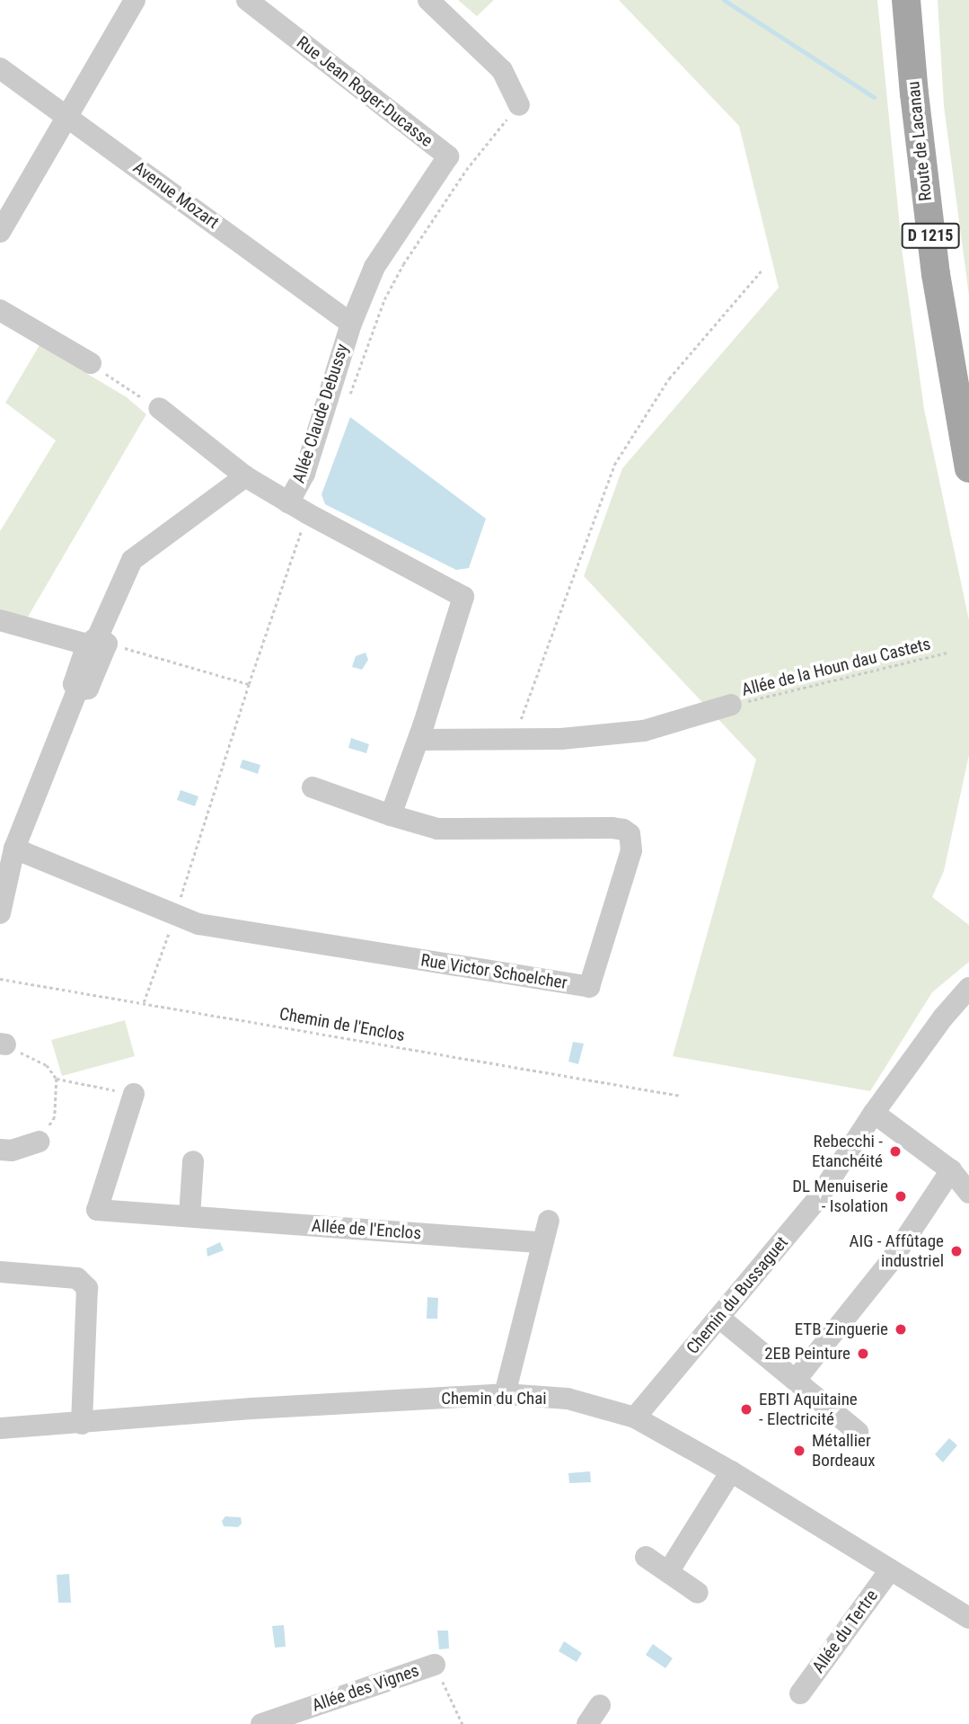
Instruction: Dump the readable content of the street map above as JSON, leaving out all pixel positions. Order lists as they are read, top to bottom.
{
  "streets": {
    "main road": ["Route de Lacanau", "D 1215"],
    "street": [
      "Rue Jean Roger-Ducasse",
      "Avenue Mozart",
      "Allée Claude Debussy",
      "Rue Victor Schoelcher",
      "Allée de l'Enclos",
      "Chemin du Bussaguet",
      "Chemin du Chai",
      "Allée du Tertre",
      "Allée des Vignes"
    ],
    "path": ["Allée de la Houn dau Castets", "Chemin de l'Enclos"]
  },
  "crossings": [
    ["Rue Jean Roger-Ducasse", "Avenue Mozart"],
    ["Rue Jean Roger-Ducasse", "Allée Claude Debussy"],
    ["Avenue Mozart", "Allée Claude Debussy"],
    ["Allée de l'Enclos", "Chemin du Chai"],
    ["Chemin du Bussaguet", "Chemin du Chai"],
    ["Chemin du Chai", "Allée du Tertre"]
  ],
  "places": [
    "Rebecchi - Etanchéité",
    "DL Menuiserie - Isolation",
    "AIG - Affûtage industriel",
    "ETB Zinguerie",
    "2EB Peinture",
    "EBTI Aquitaine - Electricité",
    "Métallier Bordeaux"
  ]
}
